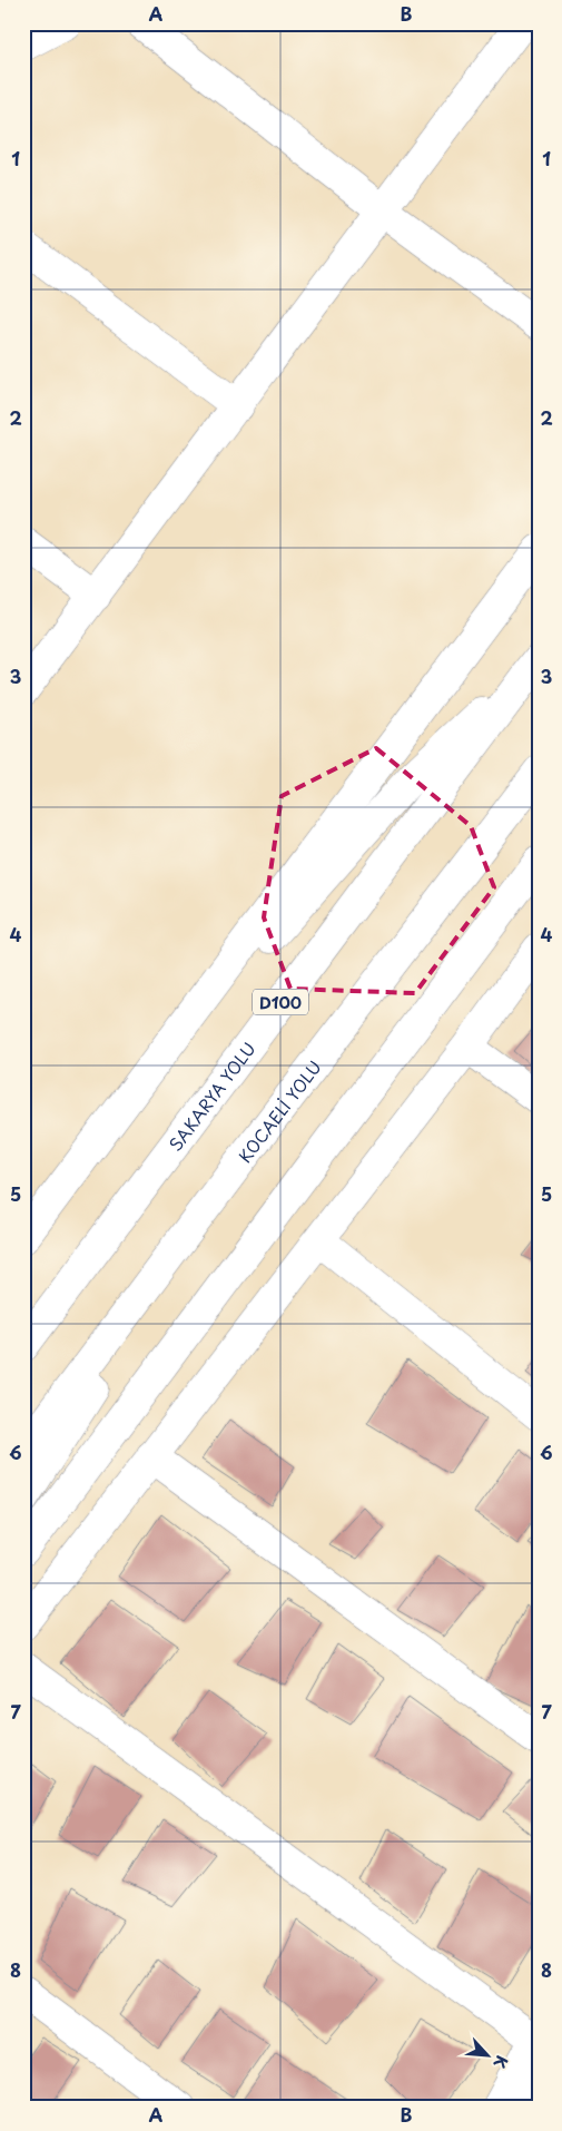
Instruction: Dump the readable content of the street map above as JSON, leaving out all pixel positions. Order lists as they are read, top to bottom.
{
  "streets": {
    "main road": ["D100", "SAKARYA YOLU", "KOCAELİ YOLU"]
  },
  "north": "bottom right",
  "grid": {
    "columns": ["A", "B"],
    "rows": [
      "1",
      "2",
      "3",
      "4",
      "5",
      "6",
      "7",
      "8"
    ]
  }
}
